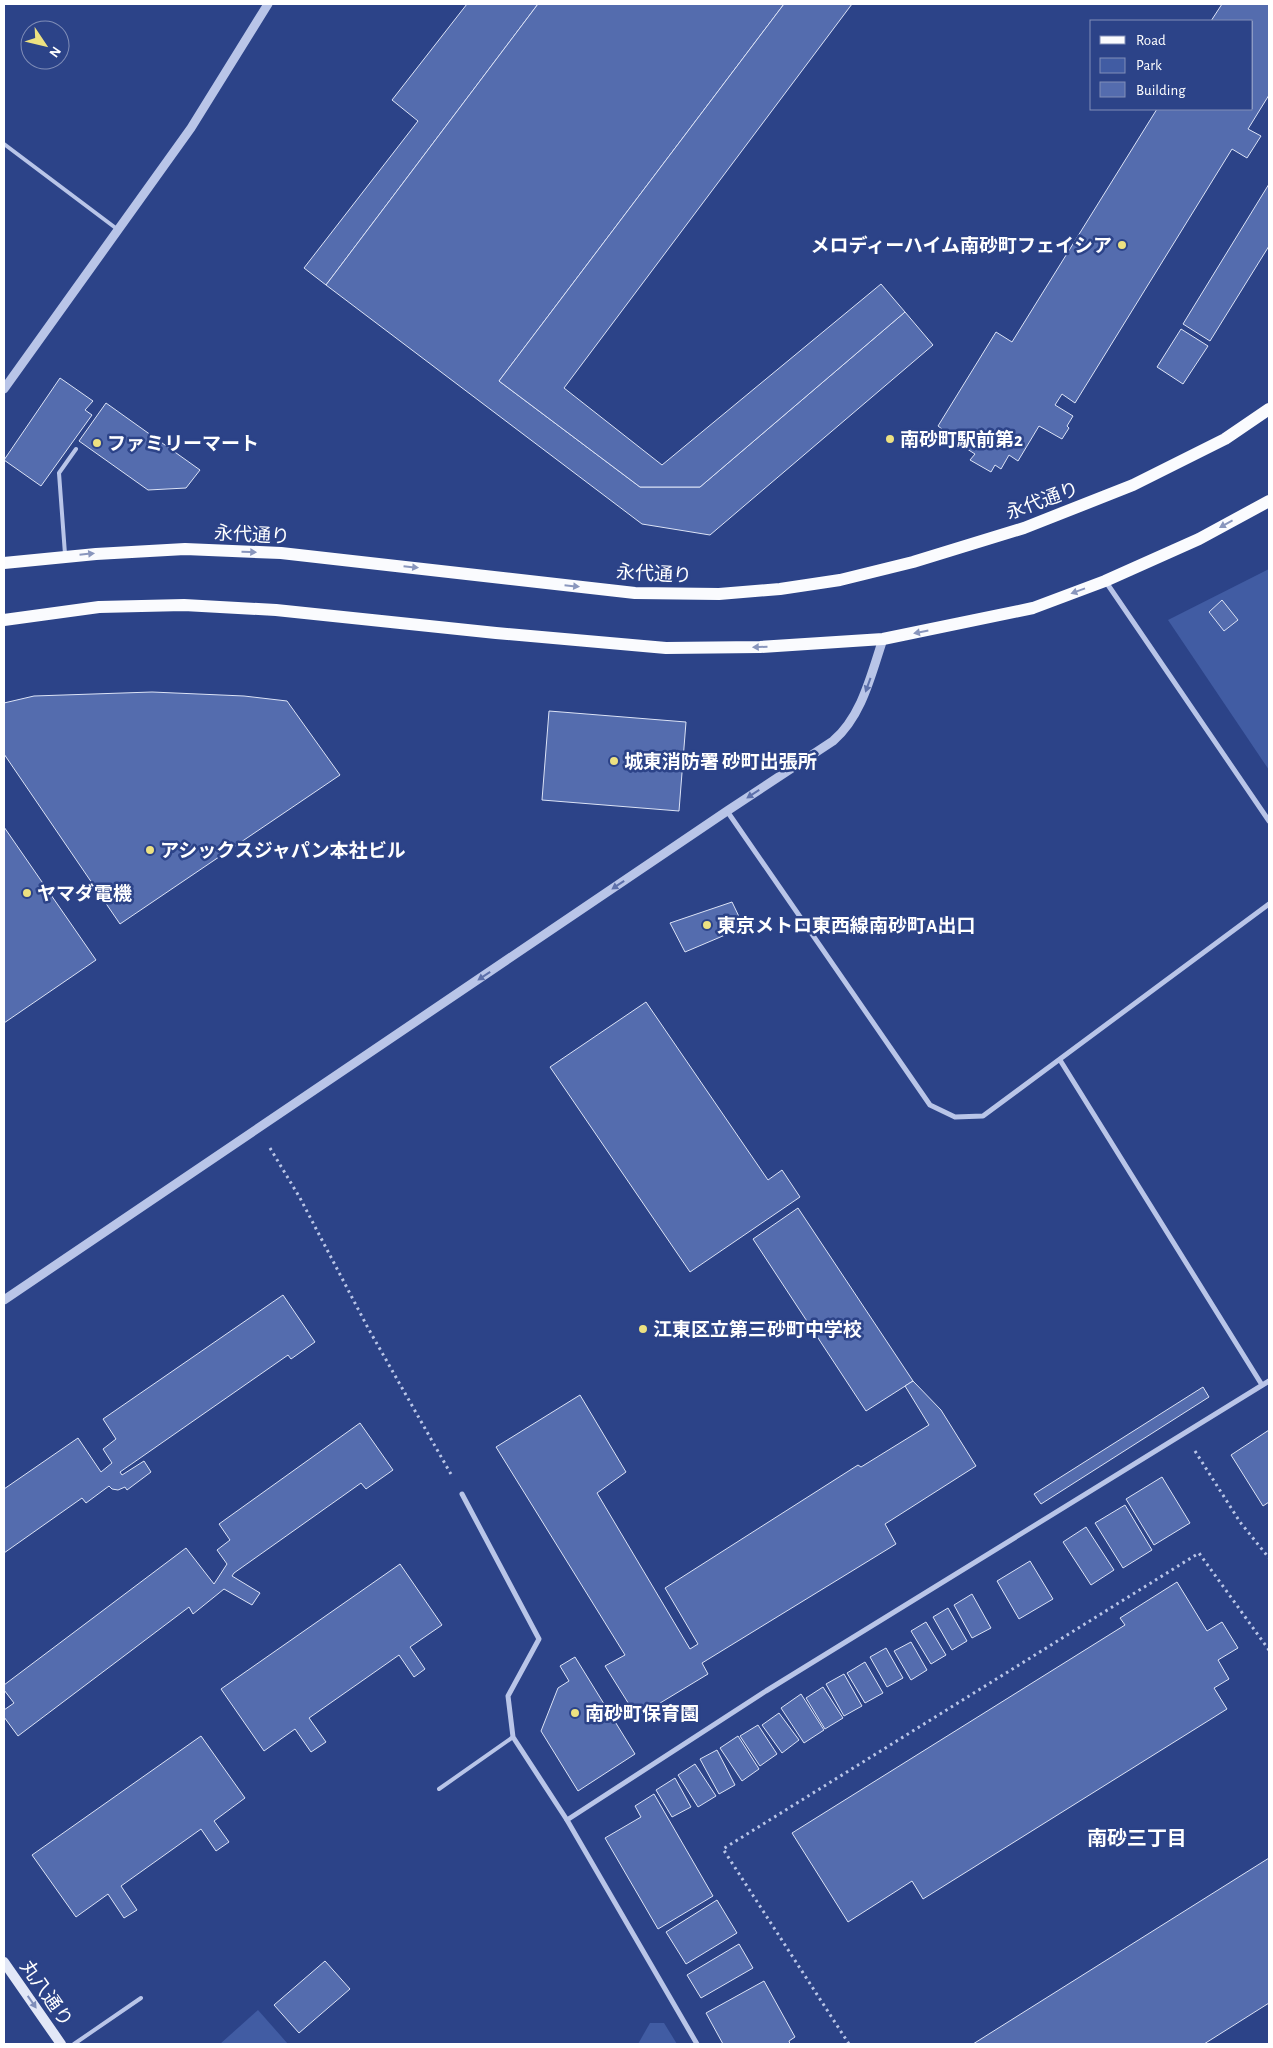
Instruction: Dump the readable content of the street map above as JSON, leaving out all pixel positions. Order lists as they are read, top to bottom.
{
  "streets": {
    "main road": ["永代通り", "丸八通り"]
  },
  "one_way": ["丸八通り"],
  "districts": ["南砂三丁目"],
  "places": [
    "メロディーハイム南砂町フェイシア",
    "南砂町駅前第2",
    "ファミリーマート",
    "城東消防署 砂町出張所",
    "アシックスジャパン本社ビル",
    "ヤマダ電機",
    "東京メトロ東西線南砂町A出口",
    "江東区立第三砂町中学校",
    "南砂町保育園"
  ],
  "legend": ["Road", "Park", "Building"],
  "north": "bottom right"
}
